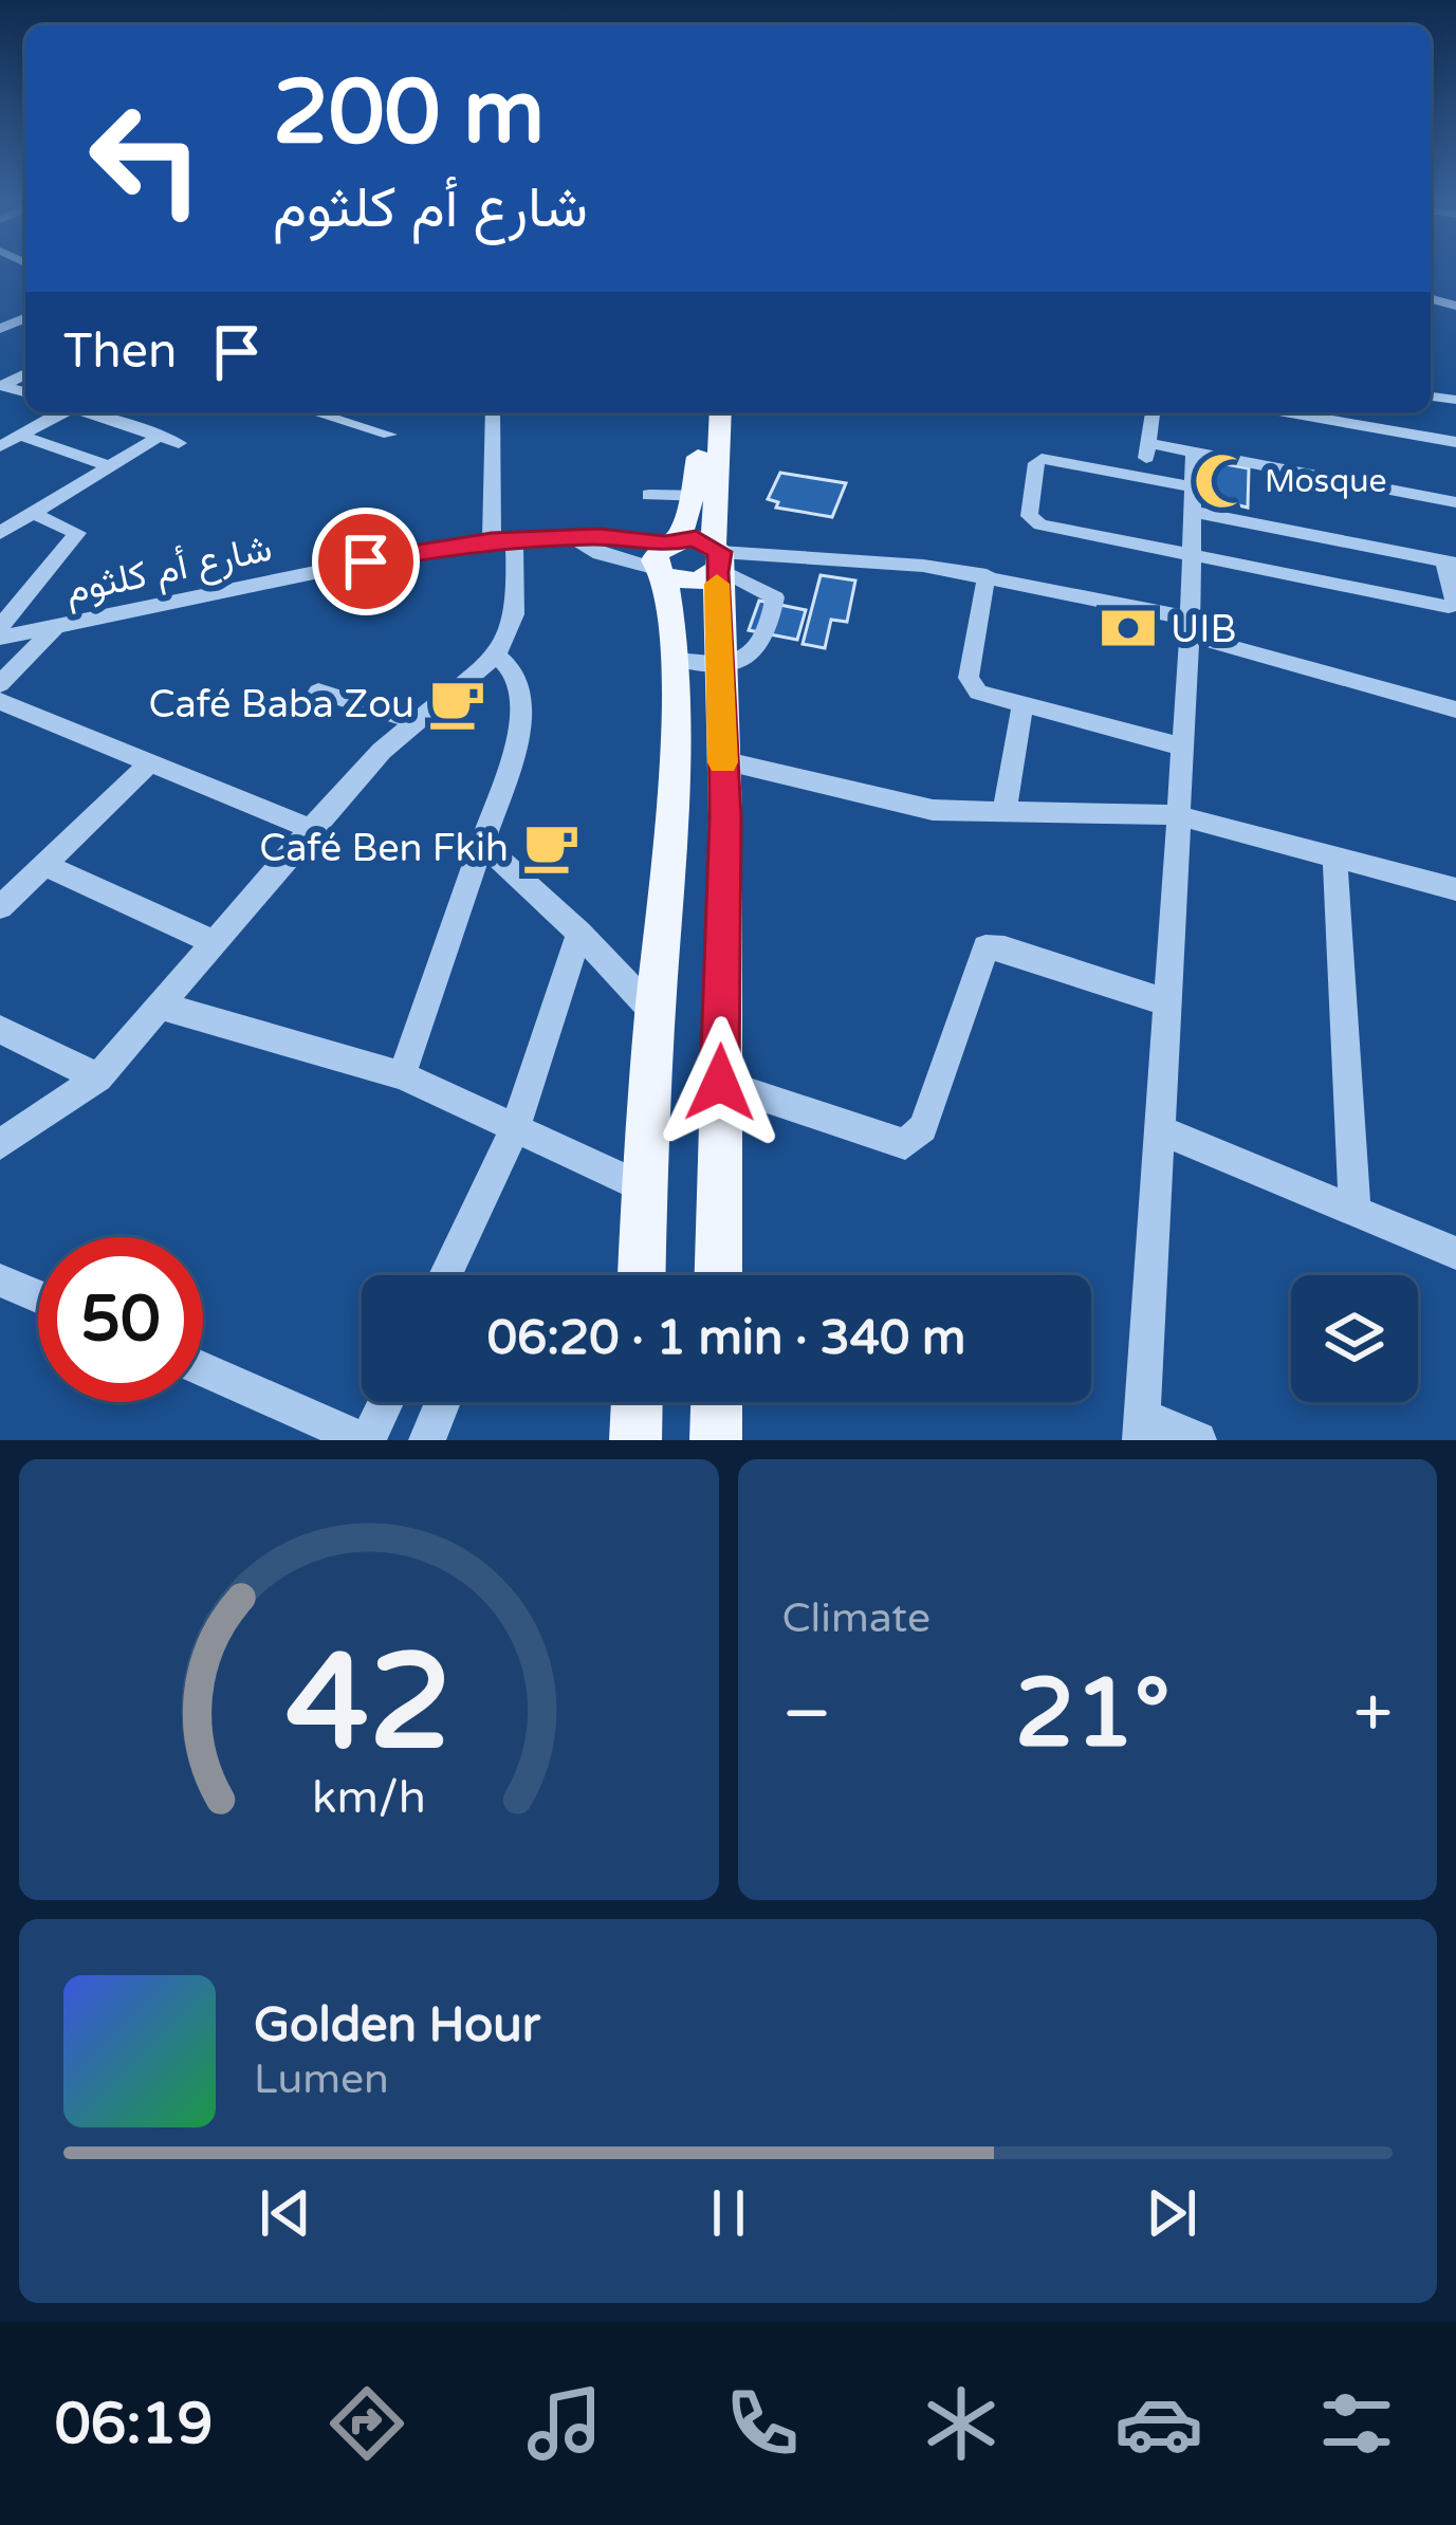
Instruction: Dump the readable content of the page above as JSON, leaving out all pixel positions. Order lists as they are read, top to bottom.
{
  "streets": {
    "street": ["شارع أم كلثوم"]
  },
  "places": {
    "mosque": ["Mosque"],
    "bank": ["UIB"],
    "cafe": ["Café Baba Zou", "Café Ben Fkih"]
  },
  "page": {
    "turn": ["200 m", "شارع أم كلثوم"],
    "then": "Then",
    "limit": "50",
    "trip": "06:20 · 1 min · 340 m",
    "tile": "Climate",
    "heat": ["−", "21°", "+"],
    "song": ["Golden Hour", "Lumen"],
    "tabs": "06:19",
    "gauge": ["42", "km/h"]
  }
}
